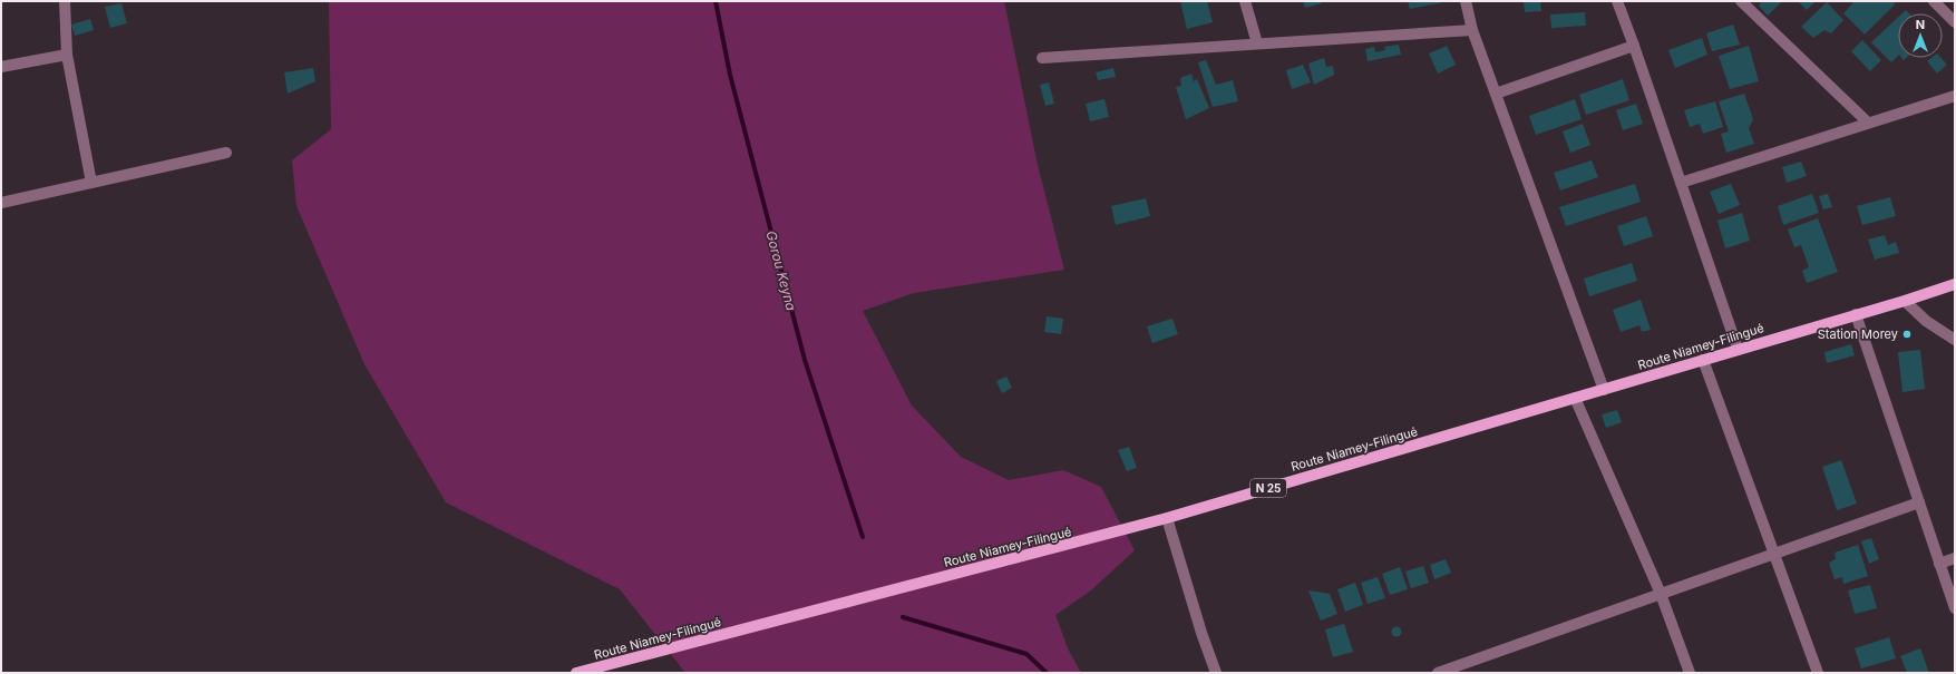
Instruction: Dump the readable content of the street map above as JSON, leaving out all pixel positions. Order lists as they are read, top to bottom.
{
  "streets": {
    "main road": ["Route Niamey-Filingué", "N 25"]
  },
  "water": ["Gorou Keyna"],
  "places": ["Station Morey"],
  "north": "top"
}
